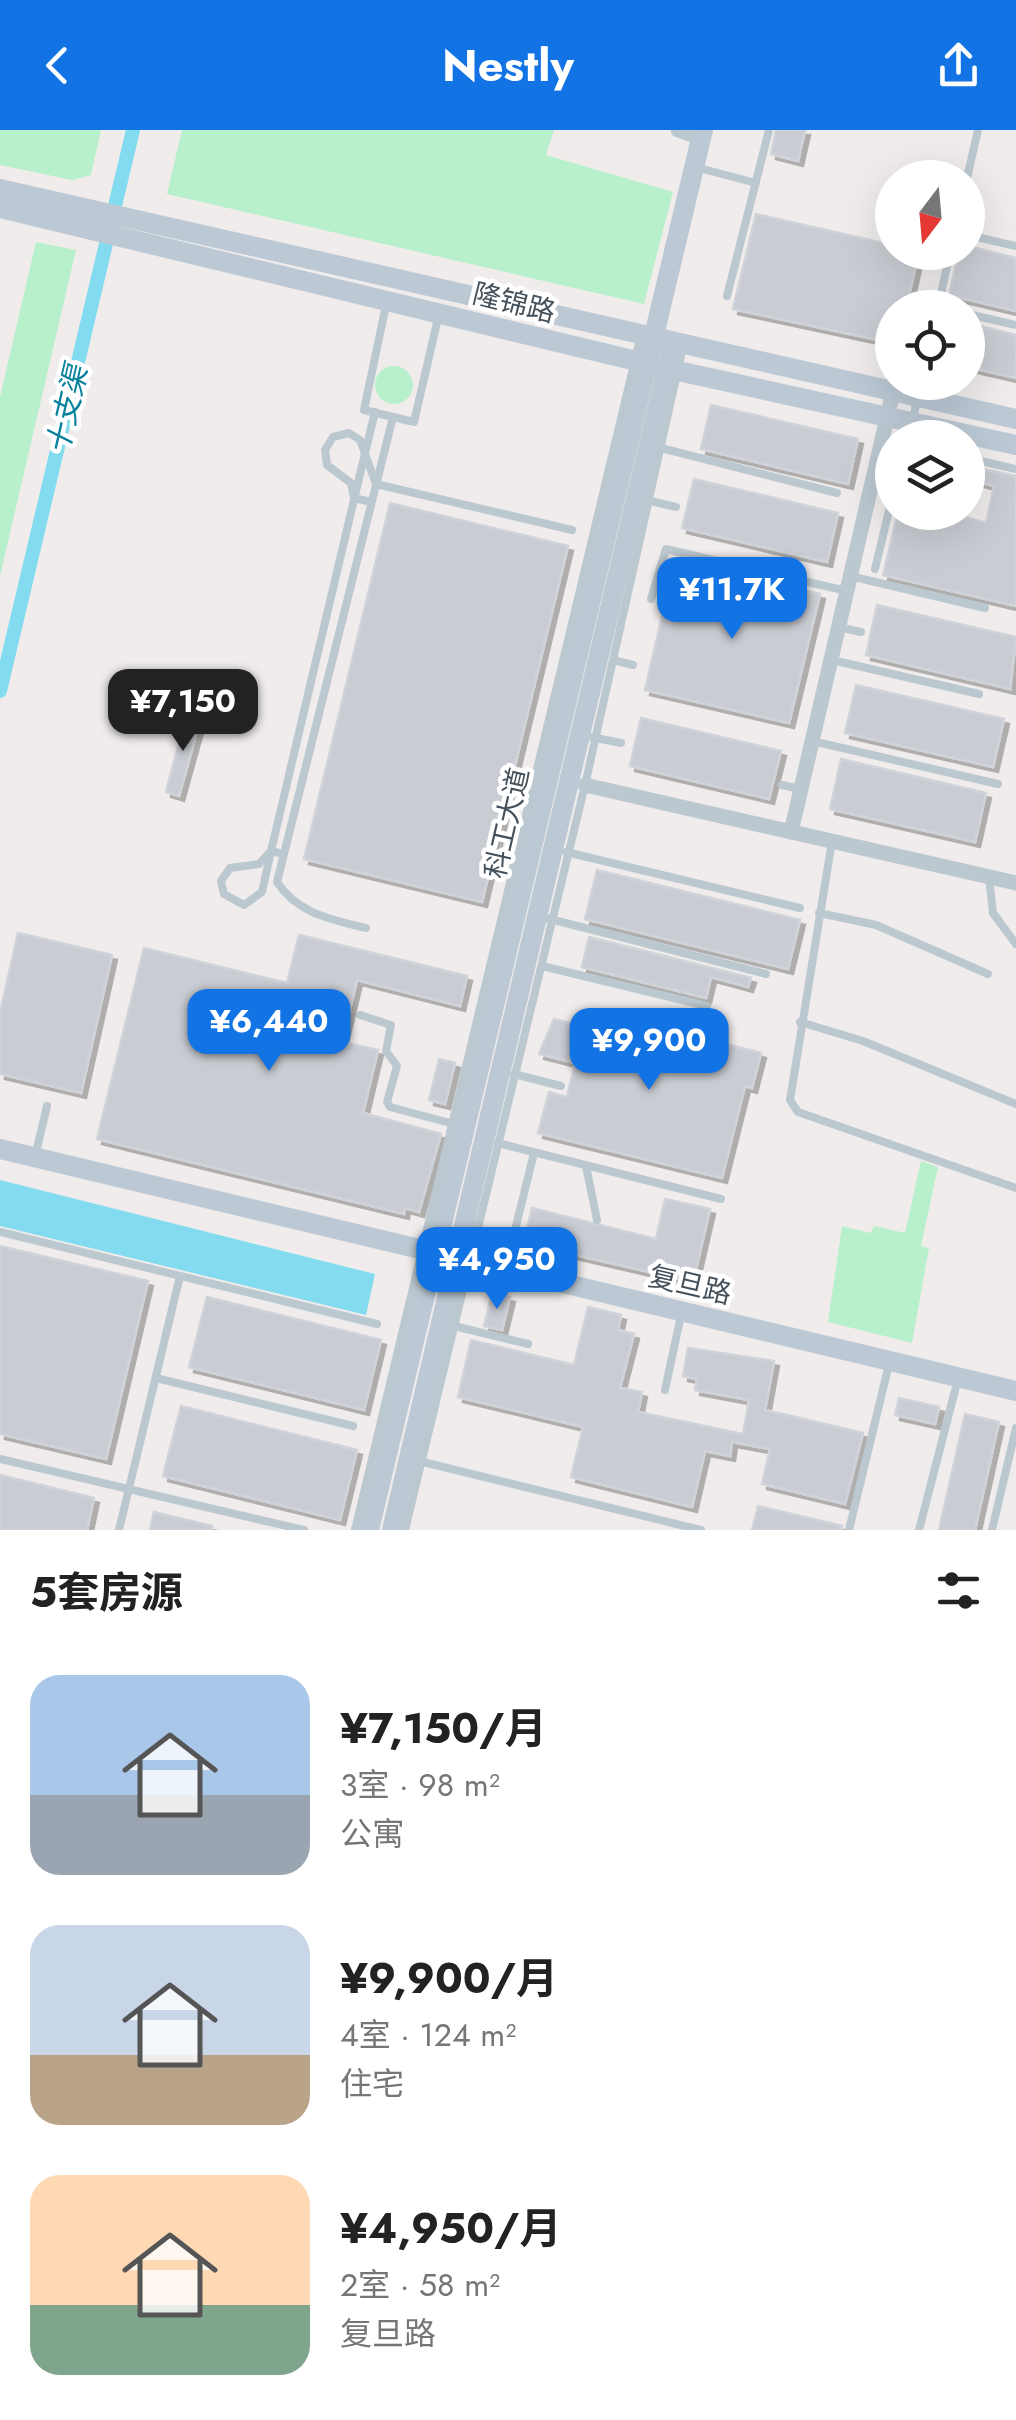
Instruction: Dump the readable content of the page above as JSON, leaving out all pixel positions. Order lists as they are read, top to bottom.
{
  "streets": {
    "street": ["隆锦路", "科工大道", "复旦路"]
  },
  "crossings": [
    ["隆锦路", "科工大道"],
    ["科工大道", "复旦路"]
  ],
  "water": ["十支渠"],
  "north": "bottom",
  "page": {
    "header": "Nestly",
    "price": [
      "¥11.7K",
      "¥7,150",
      "¥6,440",
      "¥9,900",
      "¥4,950"
    ],
    "heading": "5套房源",
    "list": [
      {
        "name": "¥7,150/月",
        "note": "3室 · 98 m² · 公寓"
      },
      {
        "name": "¥9,900/月",
        "note": "4室 · 124 m² · 住宅"
      },
      {
        "name": "¥4,950/月",
        "note": "2室 · 58 m² · 复旦路"
      }
    ]
  }
}
